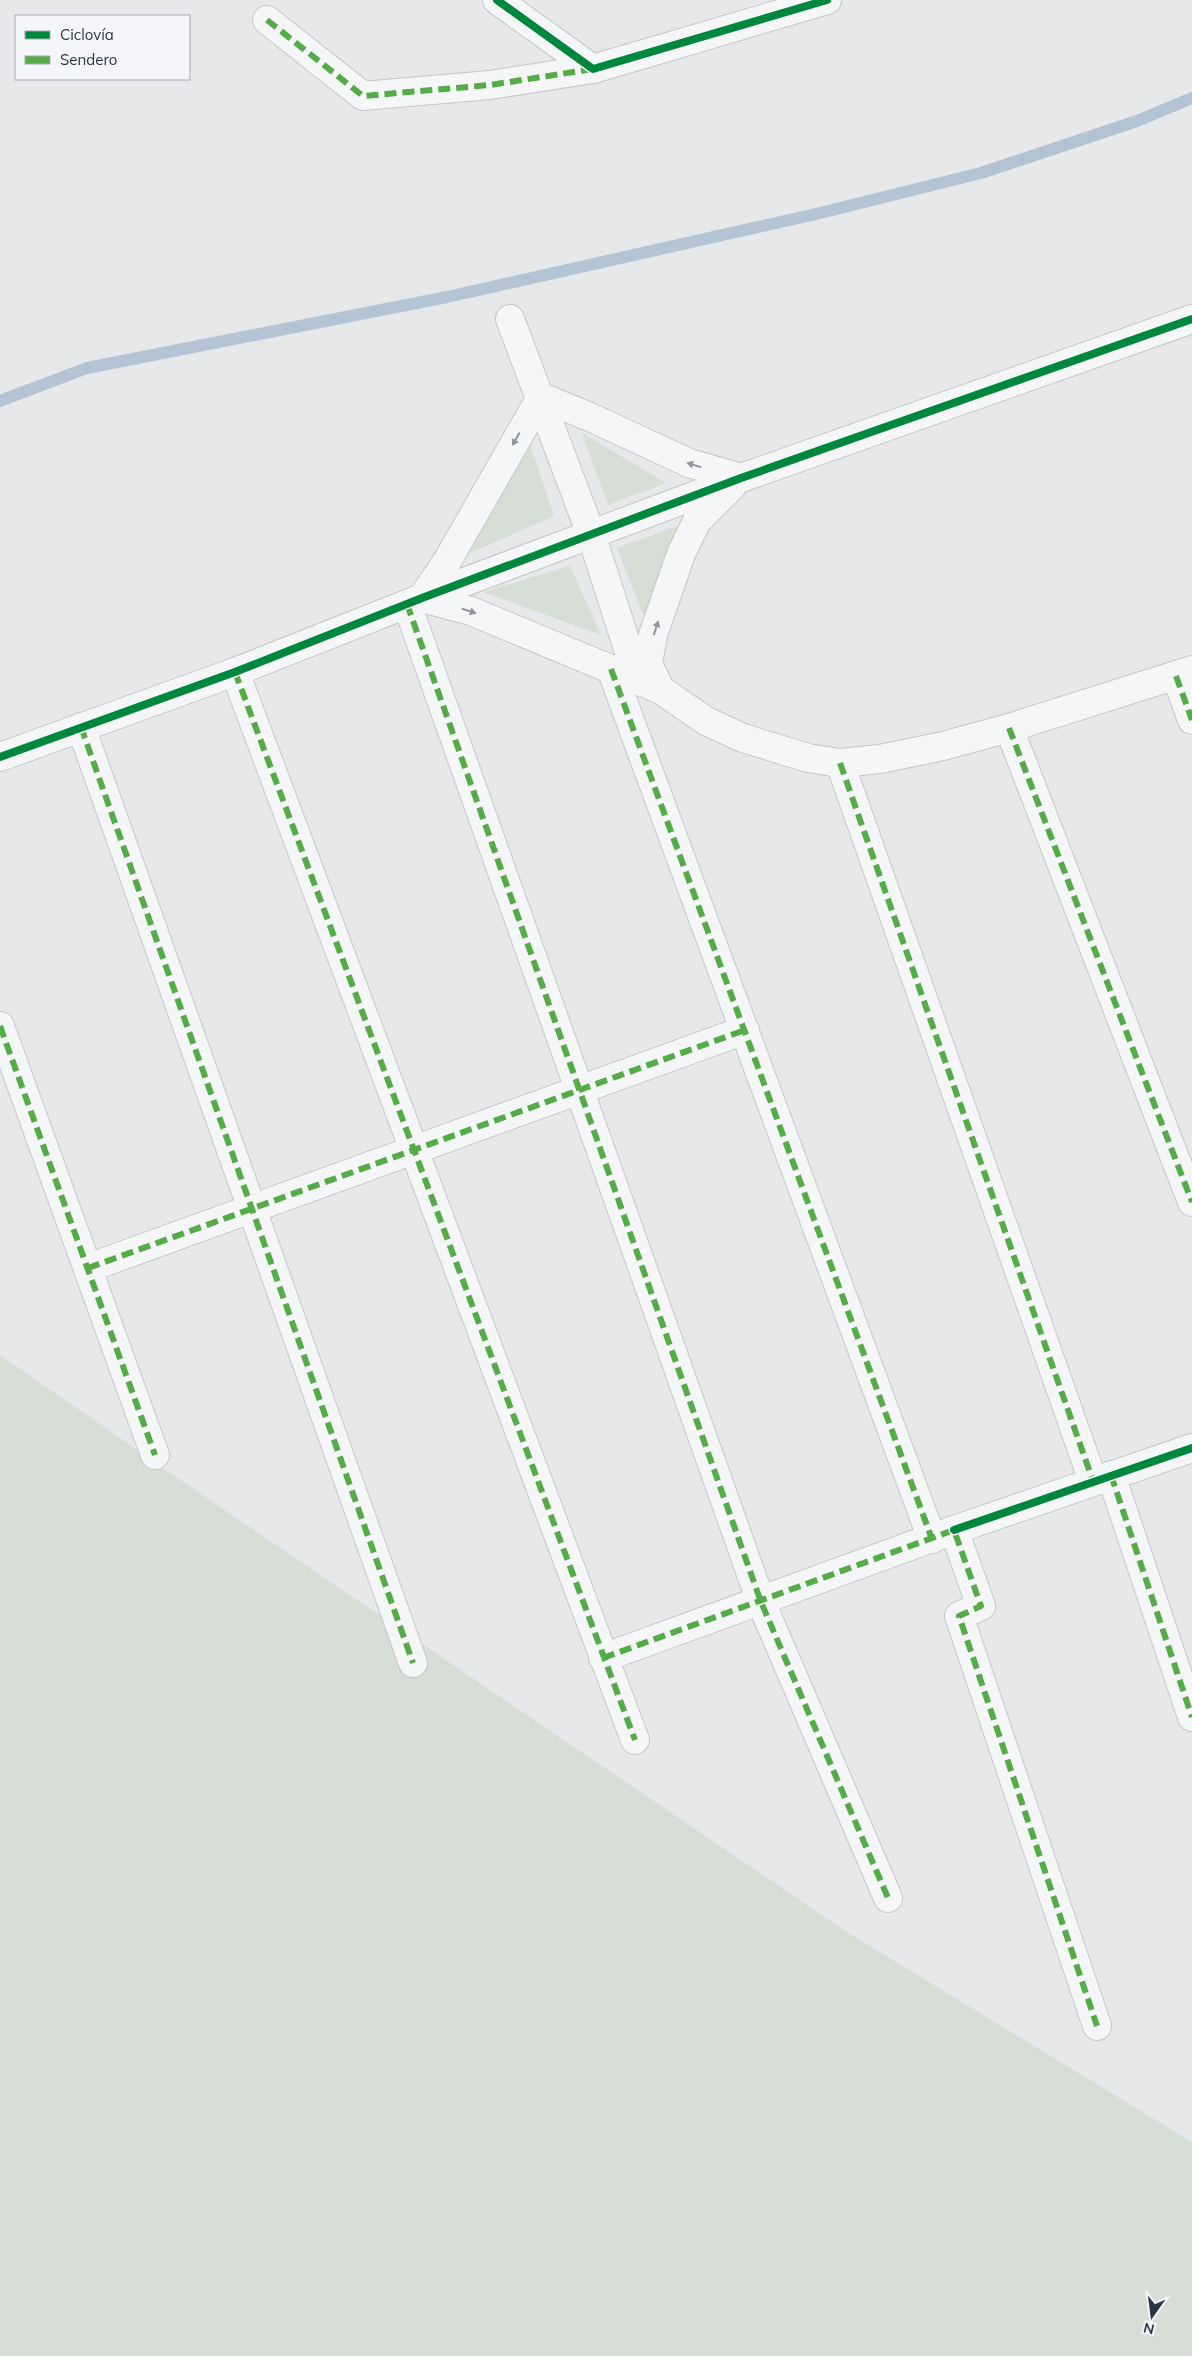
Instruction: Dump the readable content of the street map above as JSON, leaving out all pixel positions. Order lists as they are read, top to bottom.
{
  "legend": ["Ciclovía", "Sendero"],
  "north": "bottom"
}
